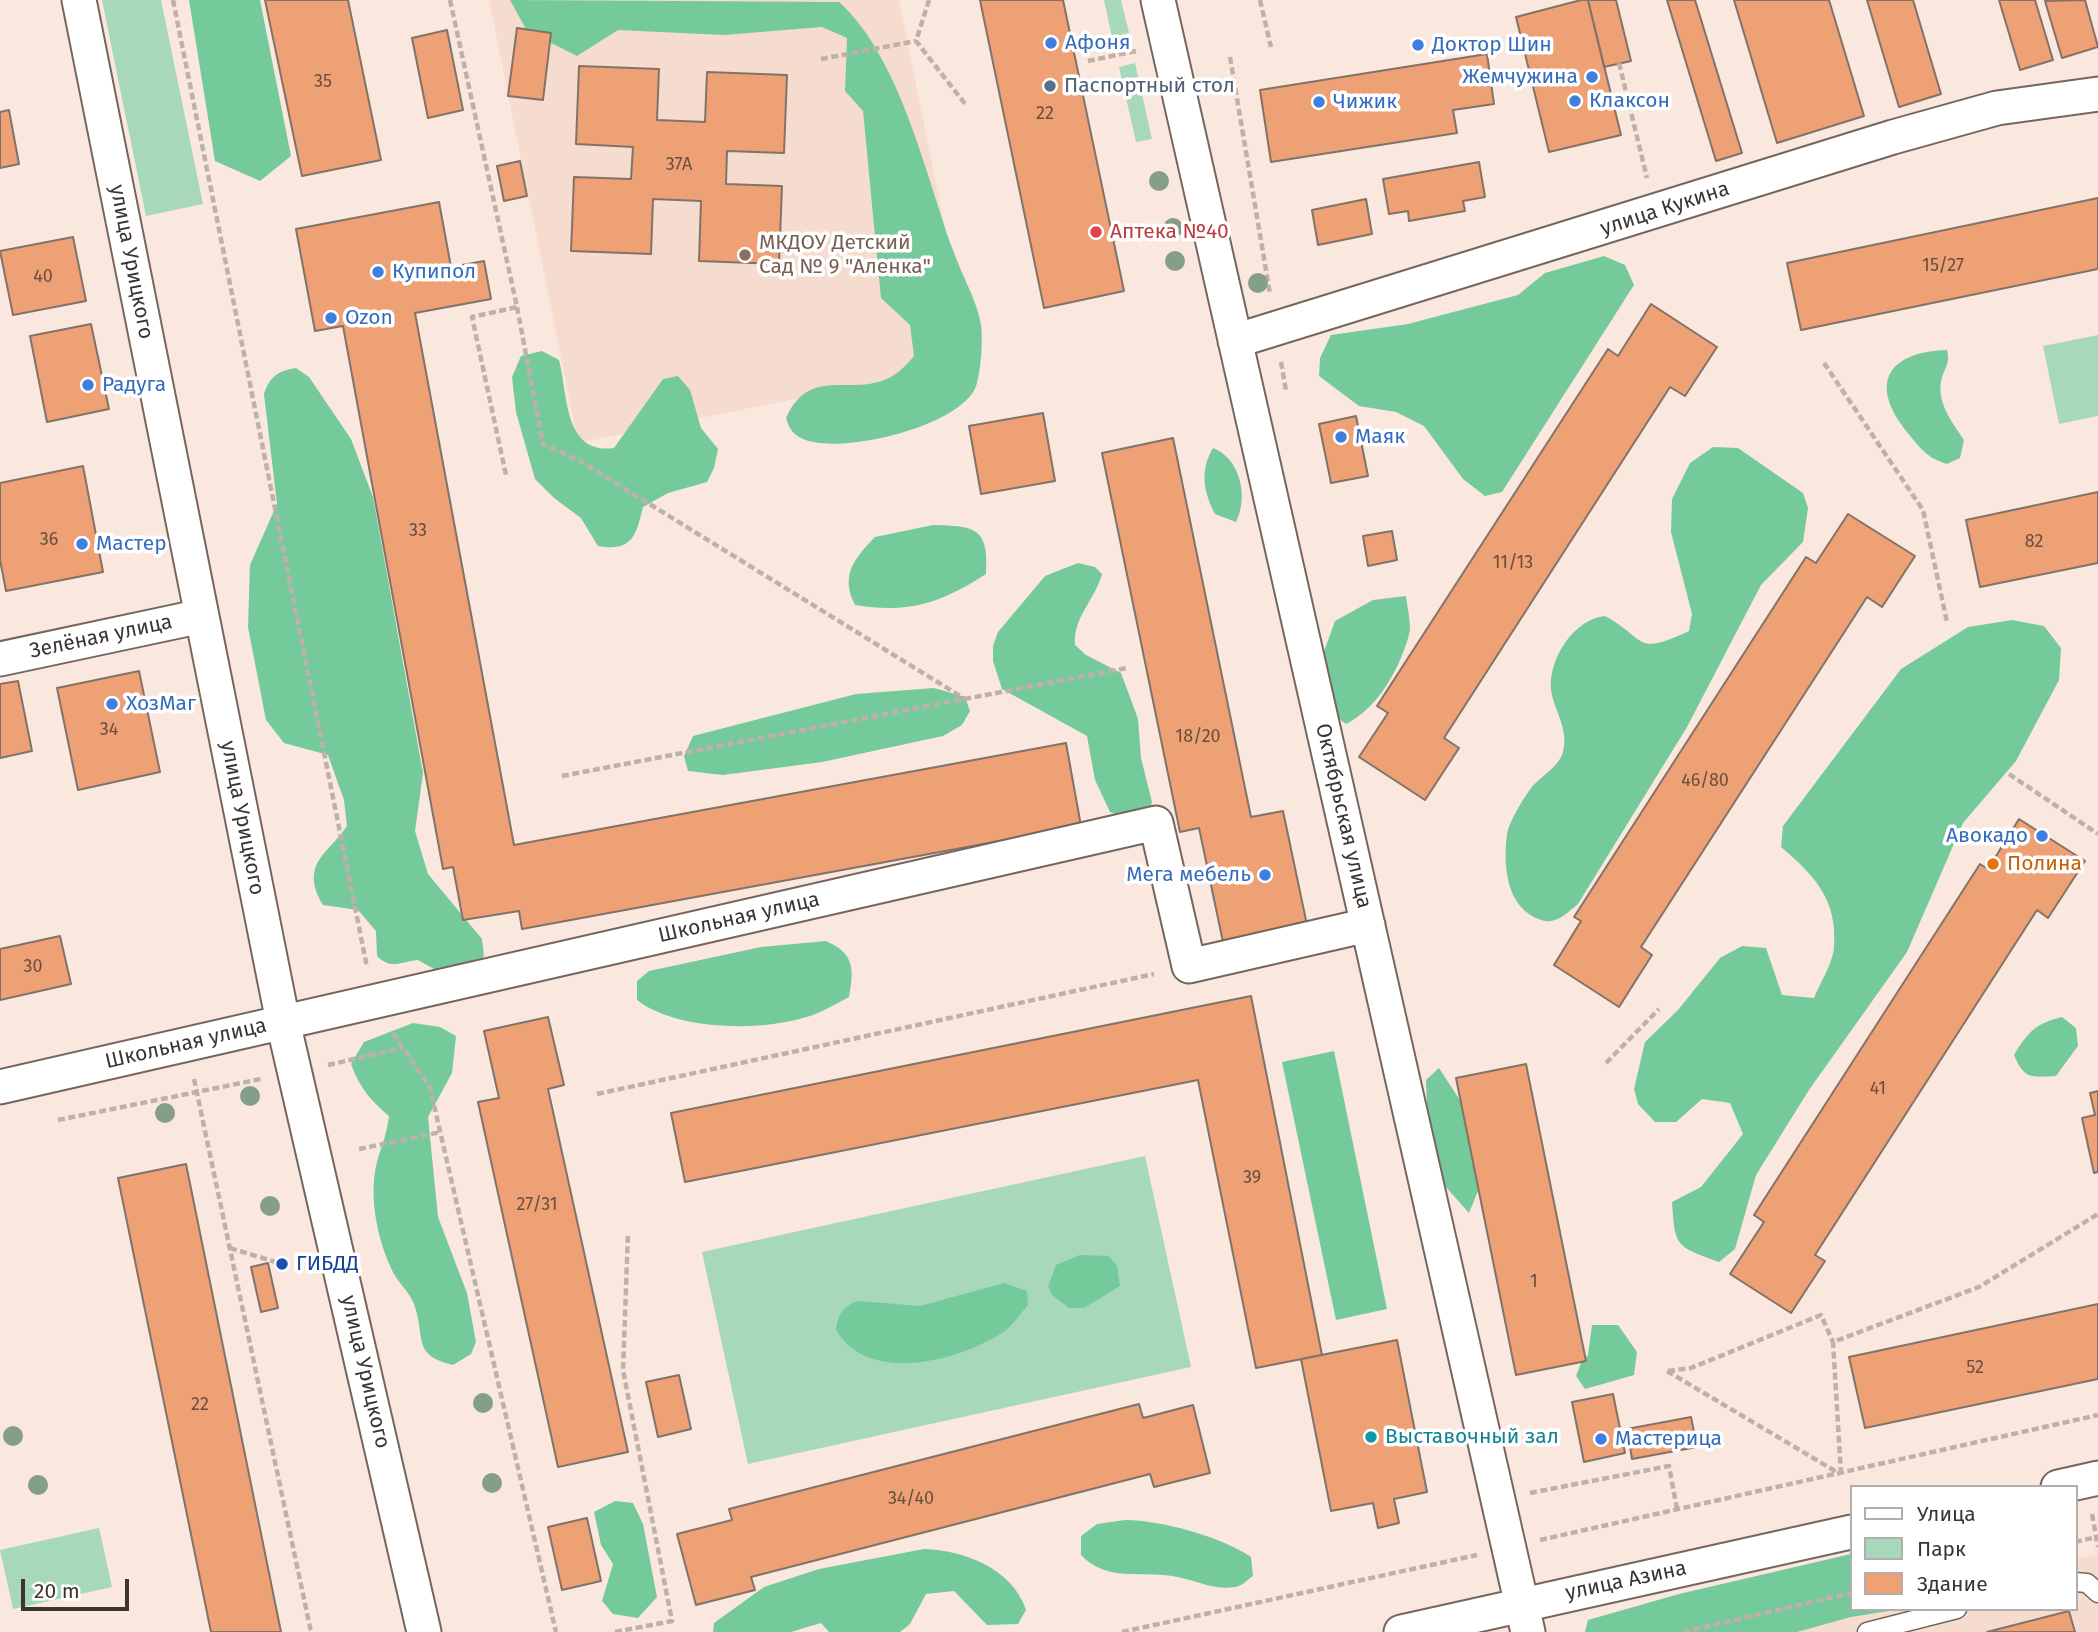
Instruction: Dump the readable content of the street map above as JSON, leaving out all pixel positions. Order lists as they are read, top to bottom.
{
  "streets": {
    "street": [
      "улица Кукина",
      "улица Урицкого",
      "Зелёная улица",
      "Октябрьская улица",
      "Школьная улица",
      "улица Азина"
    ]
  },
  "crossings": [
    ["улица Кукина", "Октябрьская улица"],
    ["улица Урицкого", "Зелёная улица"],
    ["улица Урицкого", "Школьная улица"],
    ["Октябрьская улица", "улица Азина"]
  ],
  "places": [
    "Афоня",
    "Доктор Шин",
    "Жемчужина",
    "Паспортный стол",
    "Клаксон",
    "Чижик",
    "Аптека №40",
    "МКДОУ Детский Сад № 9 \"Аленка\"",
    "Купипол",
    "Ozon",
    "Радуга",
    "Маяк",
    "Мастер",
    "ХозМаг",
    "Авокадо",
    "Полина",
    "Мега мебель",
    "ГИБДД",
    "Выставочный зал",
    "Мастерица"
  ],
  "house_numbers": [
    "35",
    "22",
    "37А",
    "15/27",
    "40",
    "33",
    "36",
    "82",
    "11/13",
    "34",
    "18/20",
    "46/80",
    "30",
    "41",
    "39",
    "27/31",
    "1",
    "52",
    "22",
    "34/40"
  ],
  "legend": ["Улица", "Парк", "Здание"],
  "scale_bar": "20 m"
}
